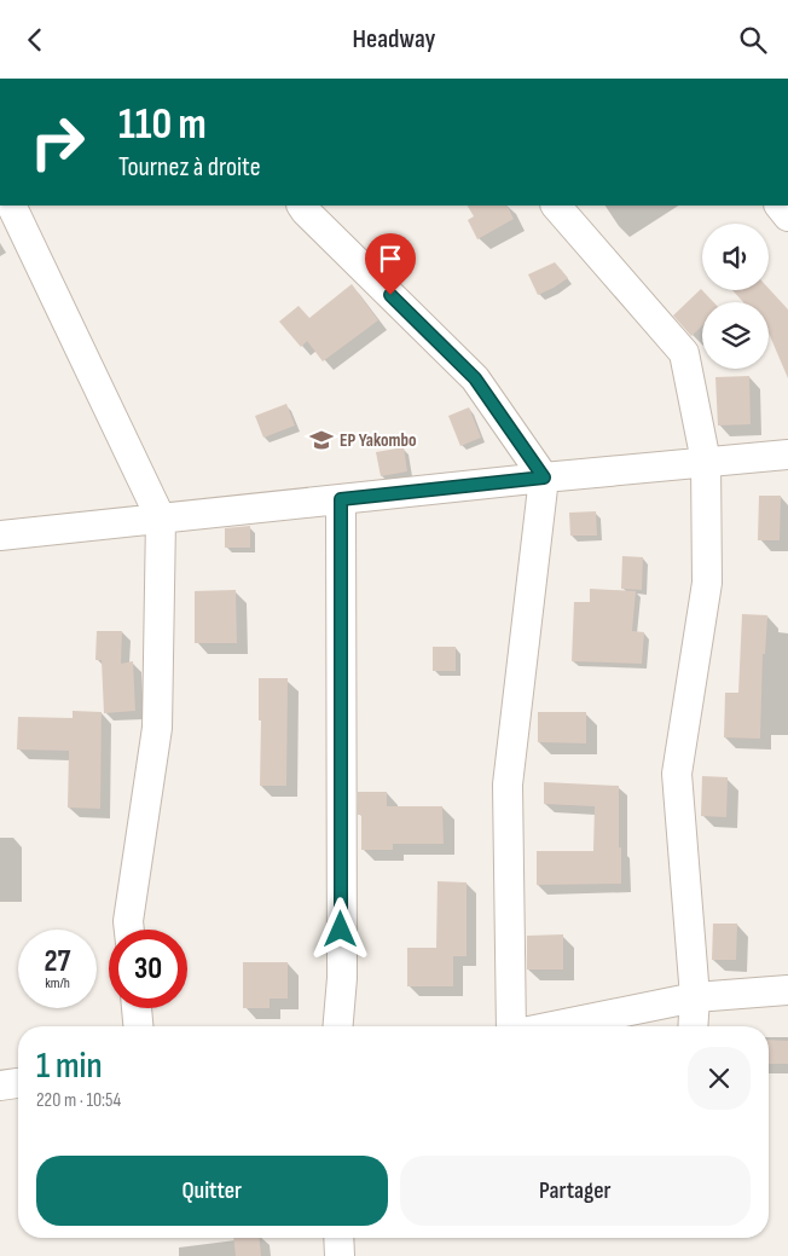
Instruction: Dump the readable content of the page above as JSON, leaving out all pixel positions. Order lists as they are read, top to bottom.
{
  "places": {
    "school or university": ["EP Yakombo"]
  },
  "page": {
    "header": "Headway",
    "turn": ["110 m", "Tournez à droite"],
    "speed": "27 km/h",
    "limit": "30",
    "heading": ["1 min", "220 m · 10:54"],
    "buttons": ["Quitter", "Partager"]
  }
}
